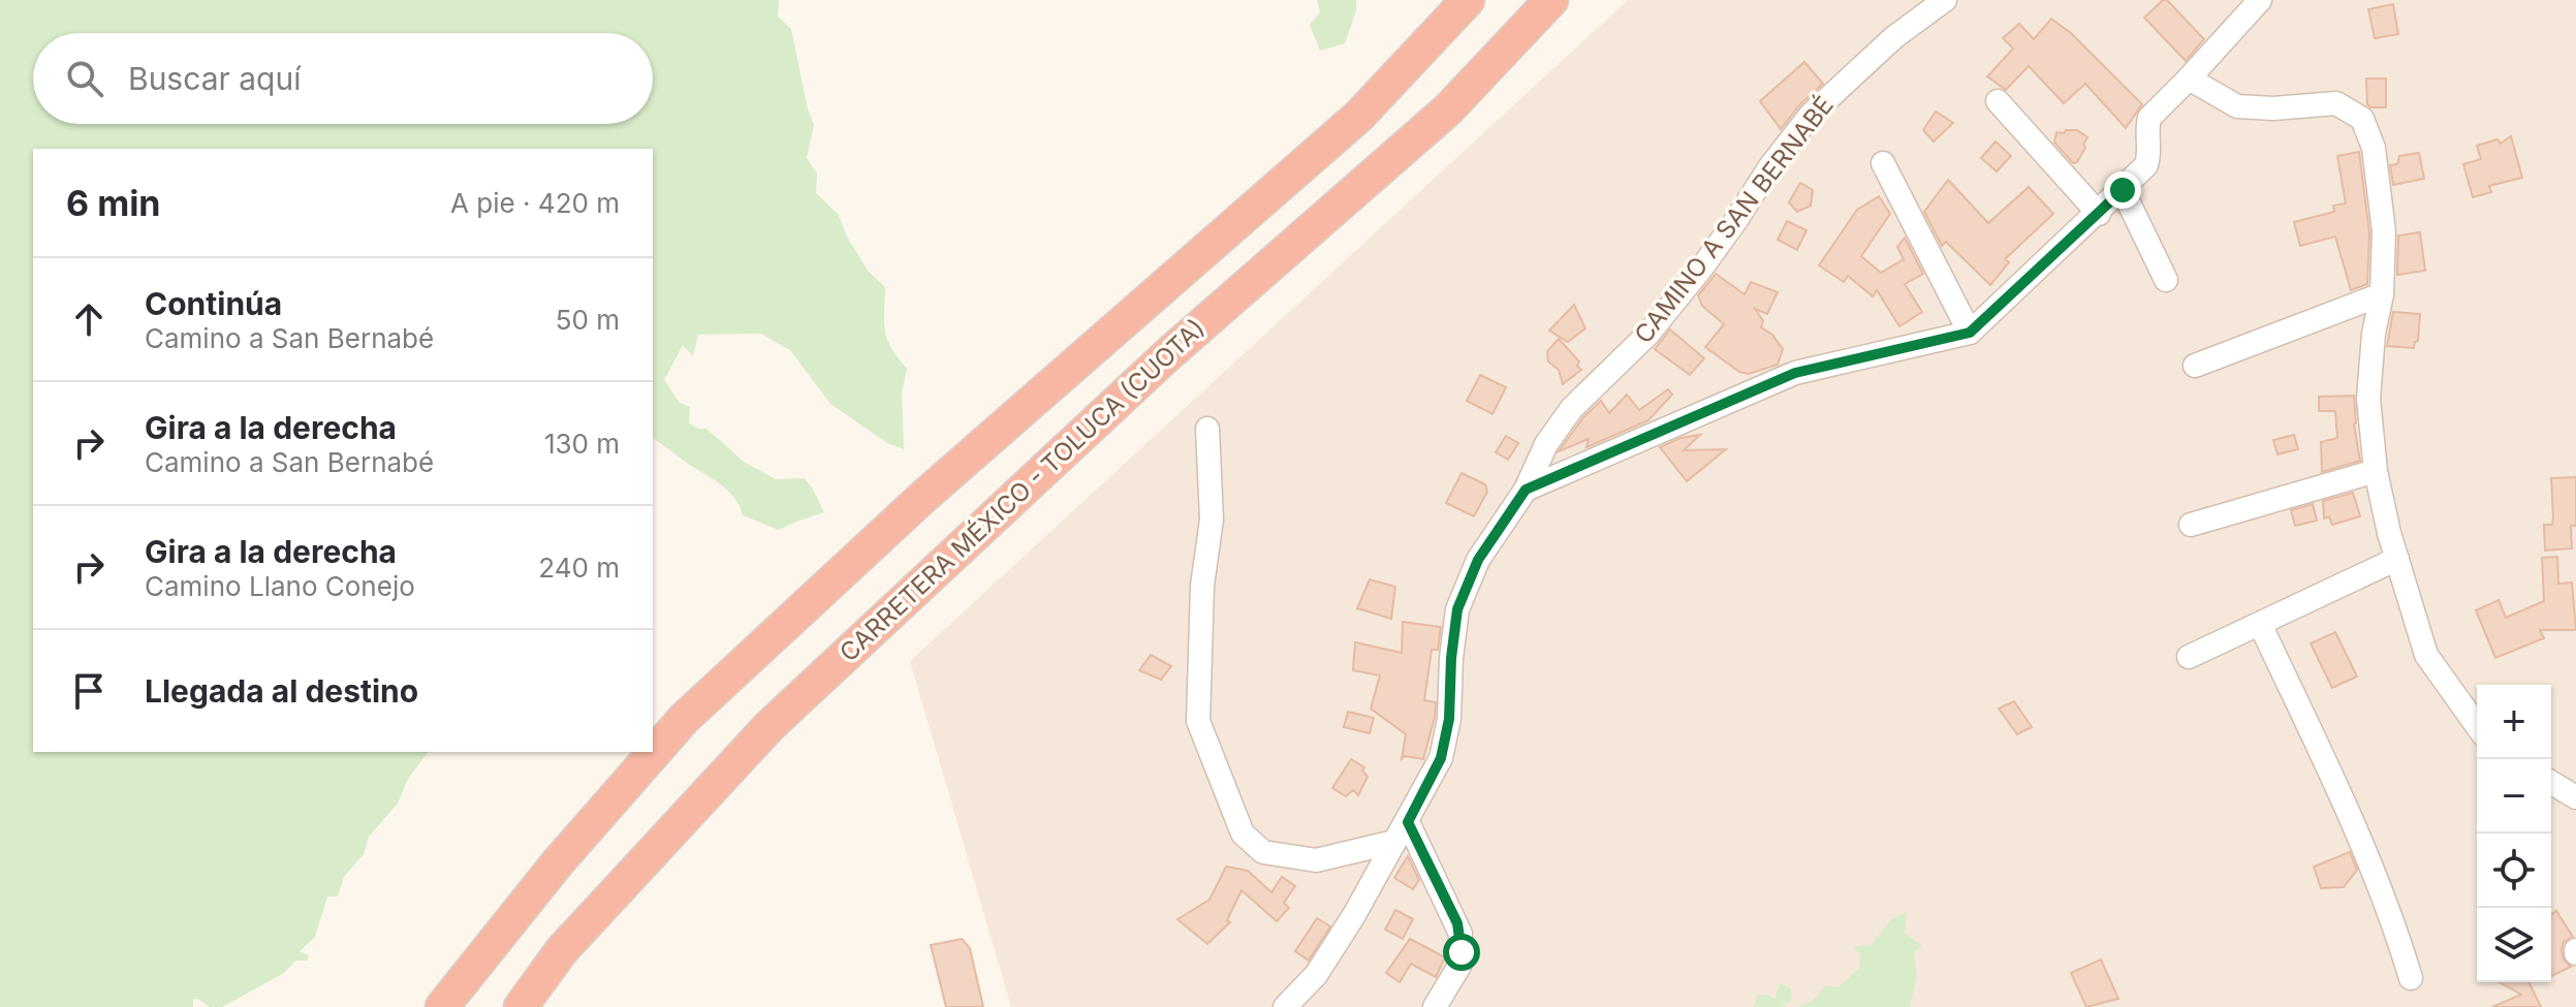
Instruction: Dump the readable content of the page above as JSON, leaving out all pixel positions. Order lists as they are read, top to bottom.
{
  "streets": {
    "highway": ["CARRETERA MÉXICO - TOLUCA (CUOTA)"],
    "street": ["CAMINO A SAN BERNABÉ"]
  },
  "page": {
    "search": "Buscar aquí",
    "heading": ["6 min", "A pie · 420 m"],
    "list": [
      ["Continúa", "Camino a San Bernabé", "50 m"],
      ["Gira a la derecha", "Camino a San Bernabé", "130 m"],
      ["Gira a la derecha", "Camino Llano Conejo", "240 m"],
      "Llegada al destino"
    ],
    "map_buttons": ["+", "−"]
  }
}
